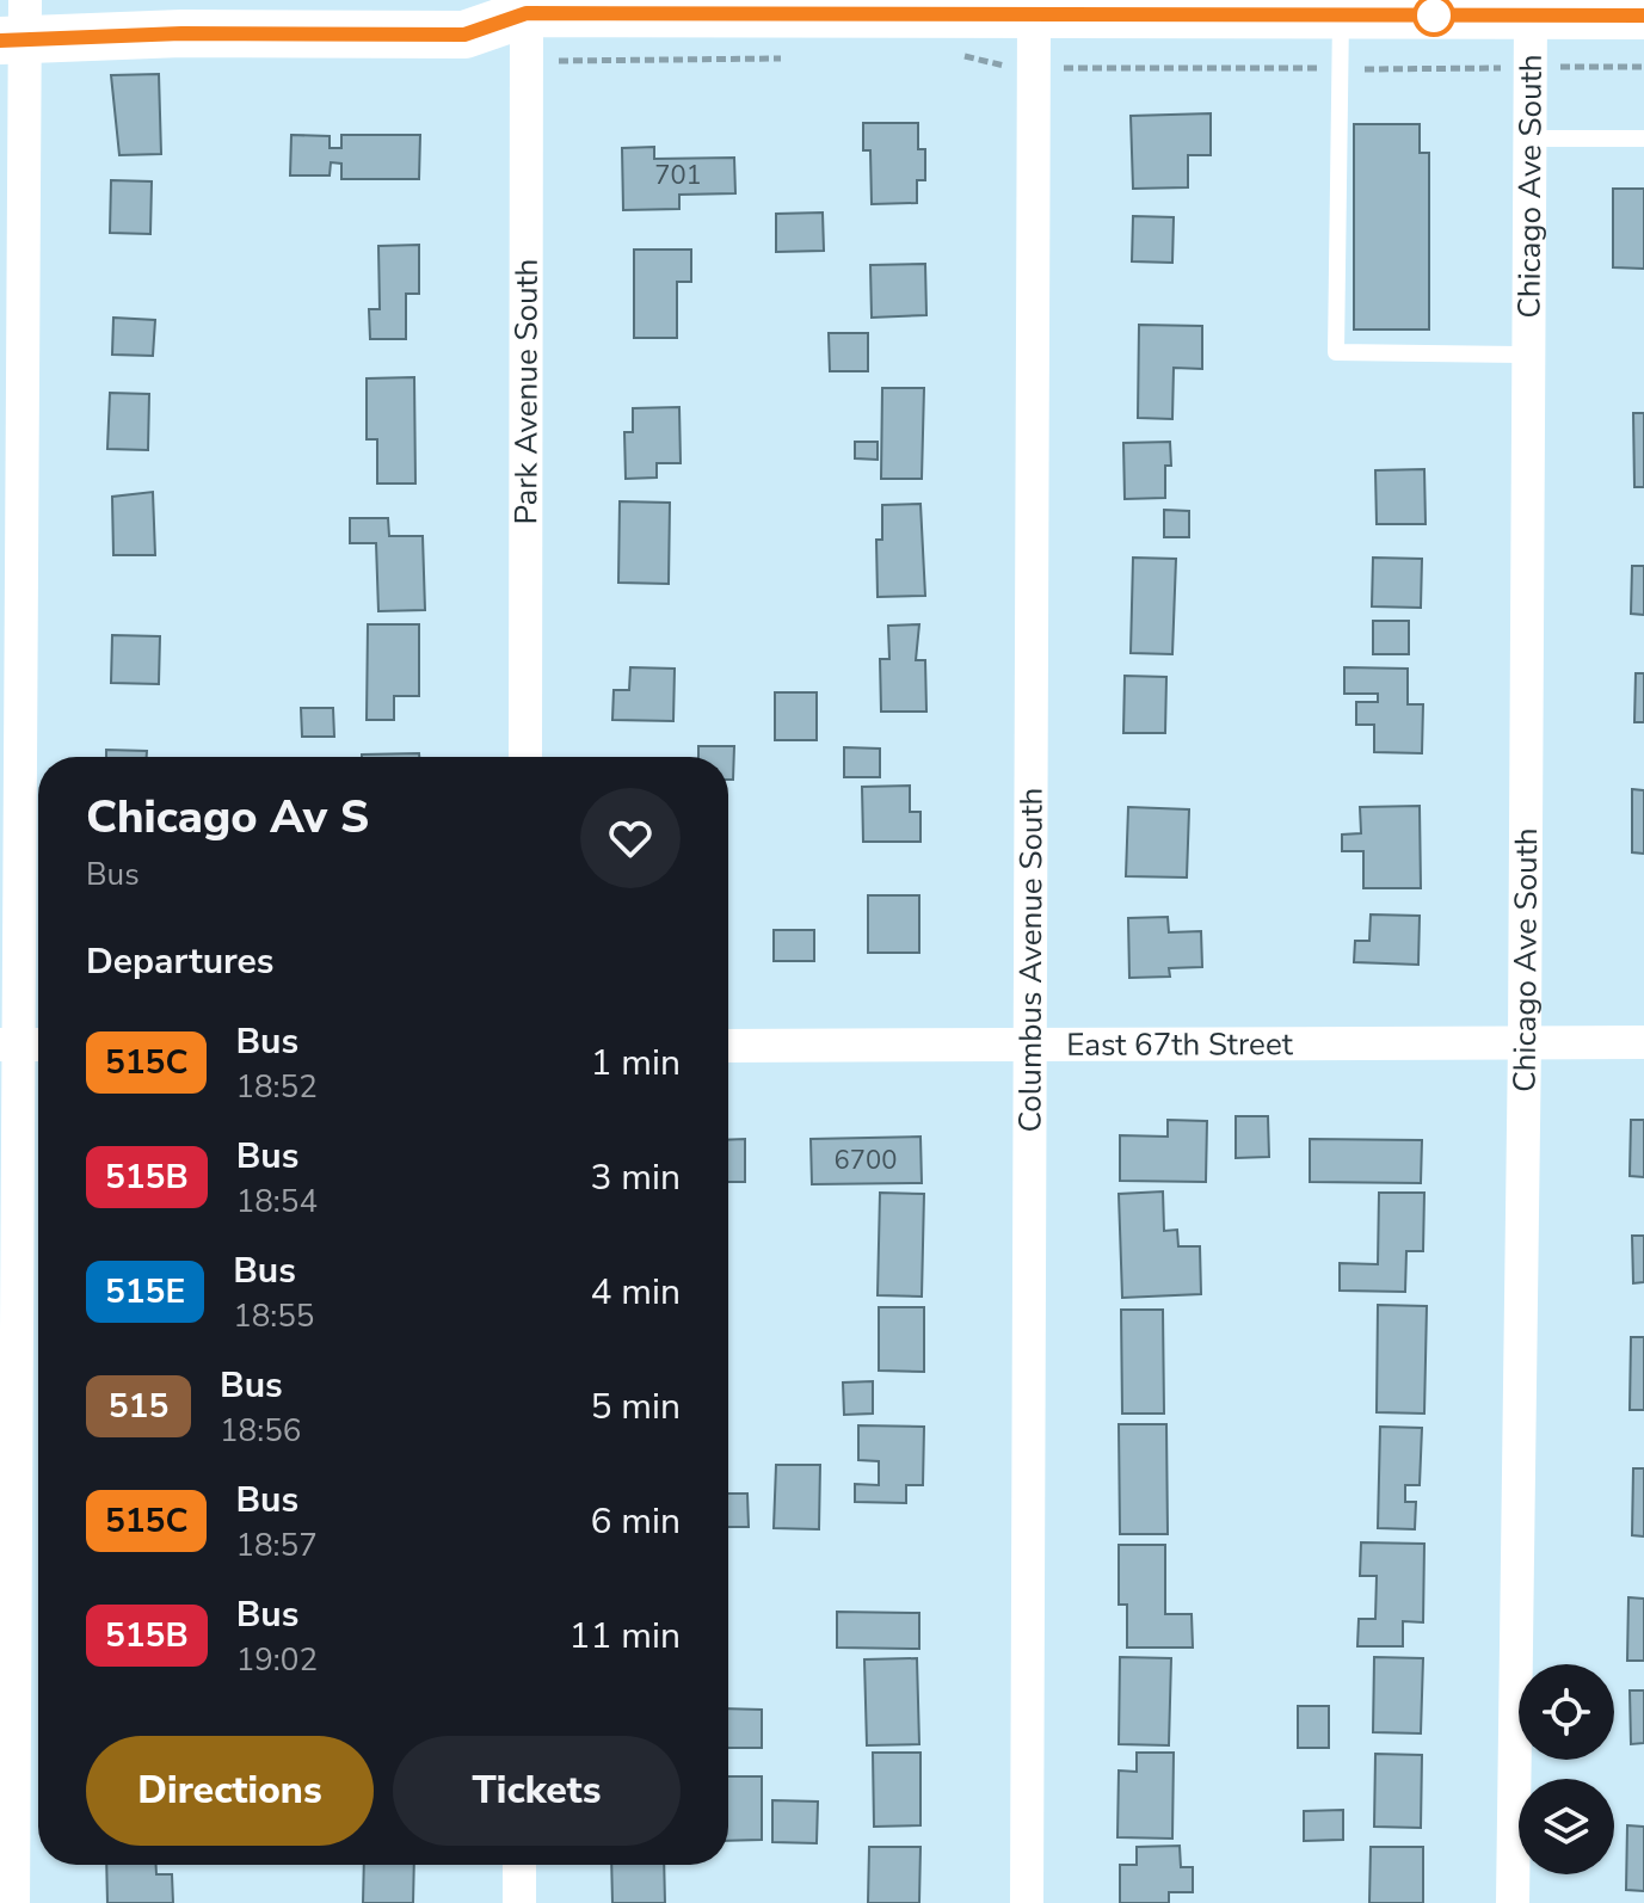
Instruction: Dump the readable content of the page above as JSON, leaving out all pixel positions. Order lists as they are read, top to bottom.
{
  "streets": {
    "street": [
      "Chicago Ave South",
      "Park Avenue South",
      "Columbus Avenue South",
      "East 67th Street"
    ]
  },
  "crossings": [
    ["Chicago Ave South", "East 67th Street"],
    ["Columbus Avenue South", "East 67th Street"]
  ],
  "lines": ["bus line 515C"],
  "house_numbers": ["701", "6700"],
  "page": {
    "heading": [
      ["Chicago Av S", "Bus"],
      "Departures"
    ],
    "list": [
      {
        "mark": "515C",
        "name": "Bus",
        "note": "18:52",
        "value": "1 min"
      },
      {
        "mark": "515B",
        "name": "Bus",
        "note": "18:54",
        "value": "3 min"
      },
      {
        "mark": "515E",
        "name": "Bus",
        "note": "18:55",
        "value": "4 min"
      },
      {
        "mark": "515",
        "name": "Bus",
        "note": "18:56",
        "value": "5 min"
      },
      {
        "mark": "515C",
        "name": "Bus",
        "note": "18:57",
        "value": "6 min"
      },
      {
        "mark": "515B",
        "name": "Bus",
        "note": "19:02",
        "value": "11 min"
      }
    ],
    "buttons": ["Directions", "Tickets"]
  }
}
